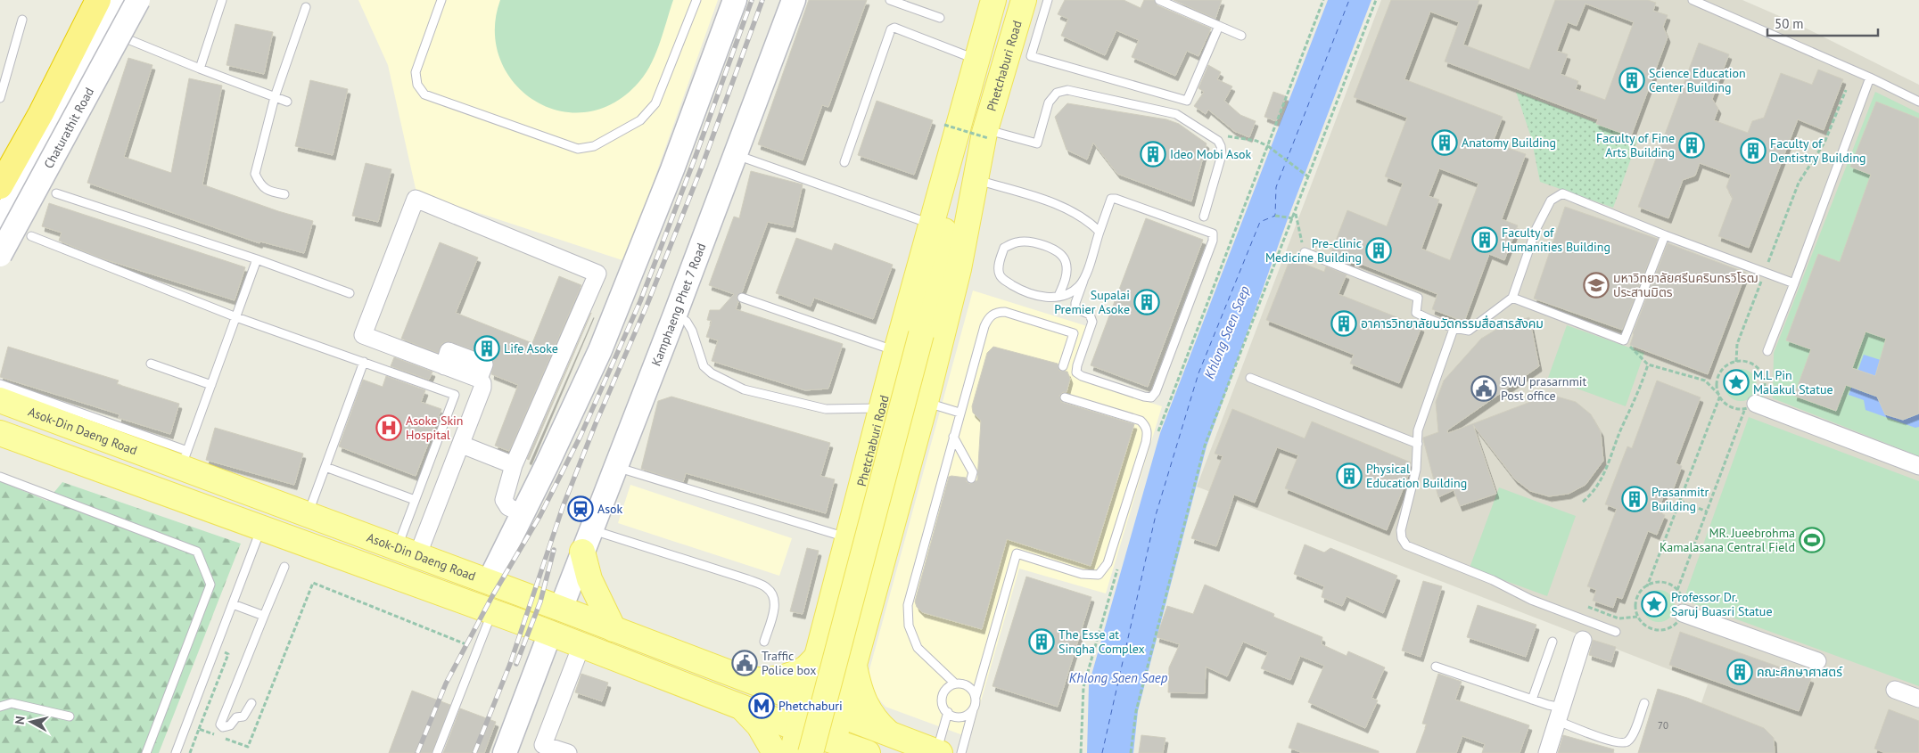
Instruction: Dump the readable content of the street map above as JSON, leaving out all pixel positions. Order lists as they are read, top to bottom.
{
  "streets": {
    "main road": ["Phetchaburi Road", "Asok-Din Daeng Road"],
    "street": ["Chaturathit Road", "Kamphaeng Phet 7 Road"]
  },
  "crossings": [
    ["Phetchaburi Road", "Asok-Din Daeng Road"],
    ["Kamphaeng Phet 7 Road", "Asok-Din Daeng Road"]
  ],
  "water": ["Khlong Saen Saep"],
  "places": {
    "building": [
      "Science Education Center Building",
      "Anatomy Building",
      "Faculty of Fine Arts Building",
      "Faculty of Dentistry Building",
      "Ideo Mobi Asok",
      "Faculty of Humanities Building",
      "Pre-clinic Medicine Building",
      "Supalai Premier Asoke",
      "อาคารวิทยาลัยนวัตกรรมสื่อสารสังคม",
      "Life Asoke",
      "Physical Education Building",
      "Prasanmitr Building",
      "The Esse at Singha Complex",
      "คณะศึกษาศาสตร์"
    ],
    "school or university": ["มหาวิทยาลัยศรีนครินทรวิโรฒ ประสานมิตร"],
    "place": ["M.L Pin Malakul Statue", "Professor Dr. Saruj Buasri Statue"],
    "public building": ["SWU prasarnmit Post office", "Traffic Police box"],
    "hospital": ["Asoke Skin Hospital"],
    "station": ["Asok"],
    "sports": ["MR. Jueebrohma Kamalasana Central Field"],
    "metro station": ["Phetchaburi"]
  },
  "house_numbers": ["70"],
  "scale_bar": "50 m",
  "north": "left"
}
